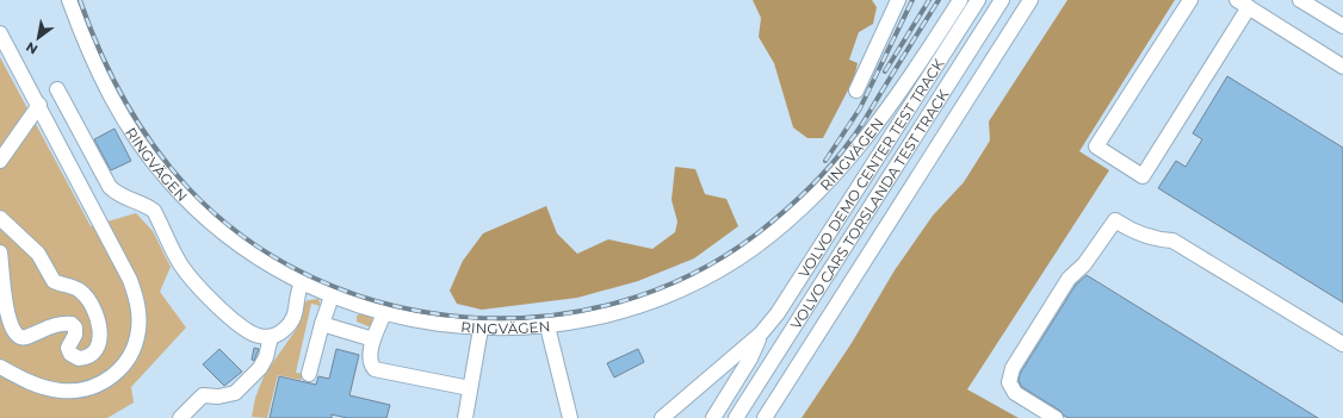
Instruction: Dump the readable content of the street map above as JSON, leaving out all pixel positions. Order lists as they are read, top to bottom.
{
  "streets": {
    "street": ["RINGVÄGEN", "VOLVO DEMO CENTER TEST TRACK", "VOLVO CARS TORSLANDA TEST TRACK"]
  },
  "north": "bottom left"
}
